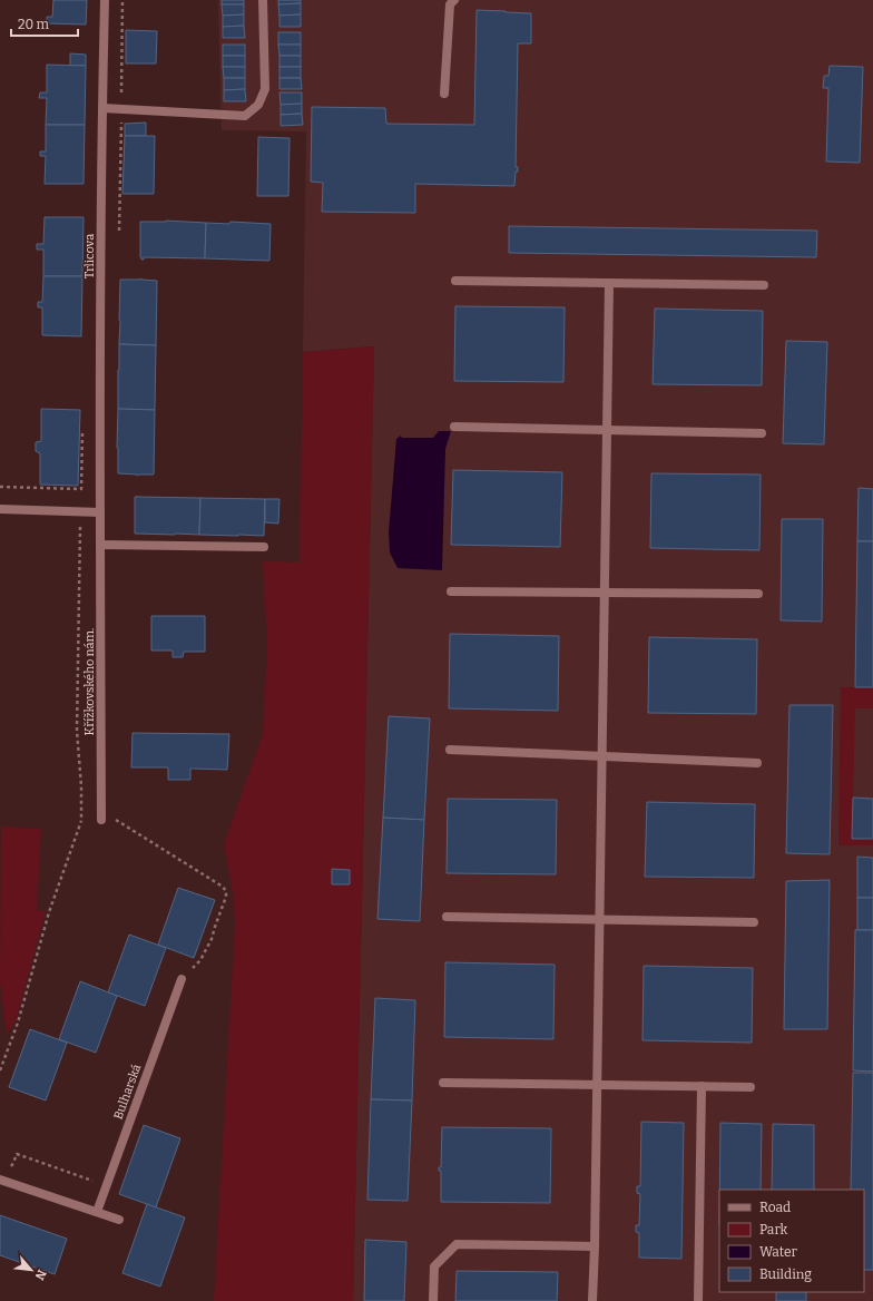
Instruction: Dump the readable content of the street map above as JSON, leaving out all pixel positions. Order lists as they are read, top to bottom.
{
  "streets": {
    "street": ["Trlicova", "Křížkovského nám.", "Bulharská"]
  },
  "crossings": [
    ["Trlicova", "Křížkovského nám."]
  ],
  "legend": [
    "Road",
    "Park",
    "Water",
    "Building"
  ],
  "scale_bar": "20 m",
  "north": "bottom right"
}
